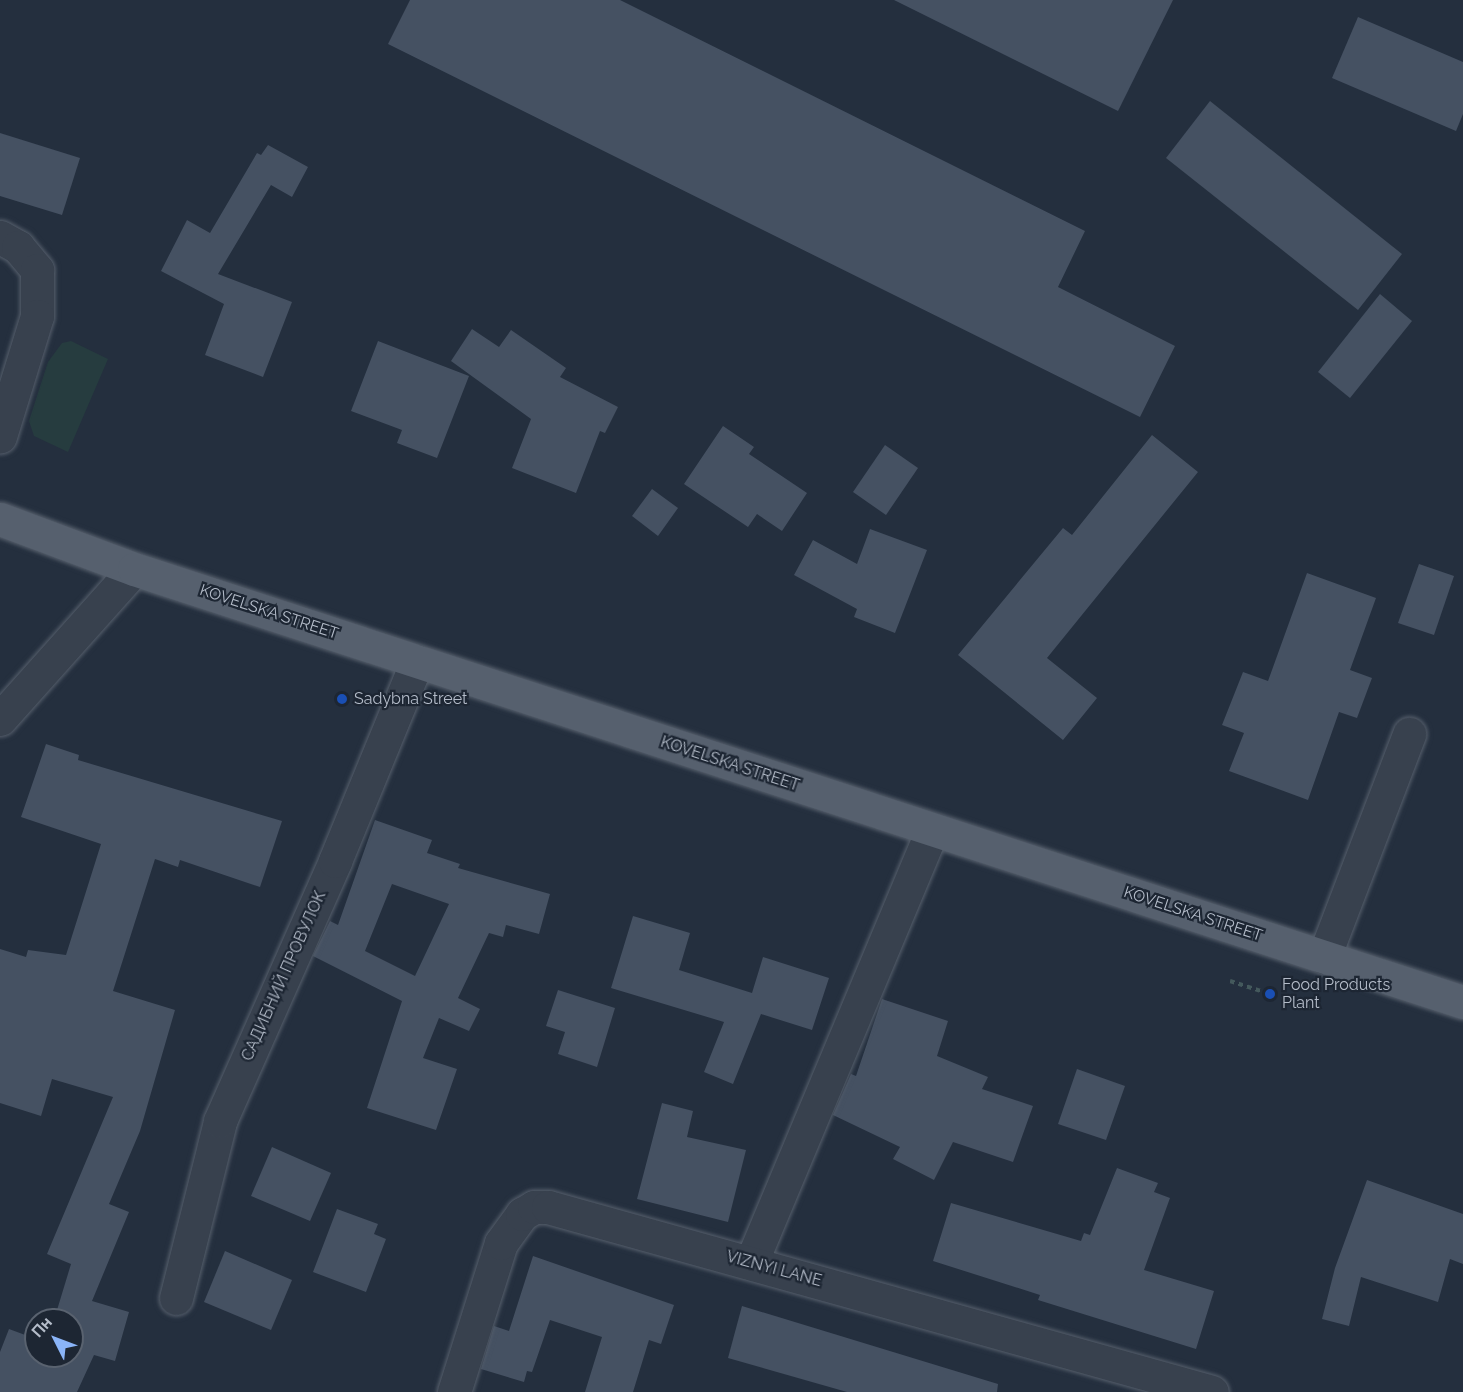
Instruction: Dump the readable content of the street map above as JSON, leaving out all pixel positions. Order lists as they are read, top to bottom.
{
  "streets": {
    "main road": ["KOVELSKA STREET"],
    "street": ["САДИБНИЙ ПРОВУЛОК", "VIZNYI LANE"]
  },
  "crossings": [
    ["KOVELSKA STREET", "САДИБНИЙ ПРОВУЛОК"]
  ],
  "places": ["Sadybna Street", "Food Products Plant"],
  "north": "top left"
}
